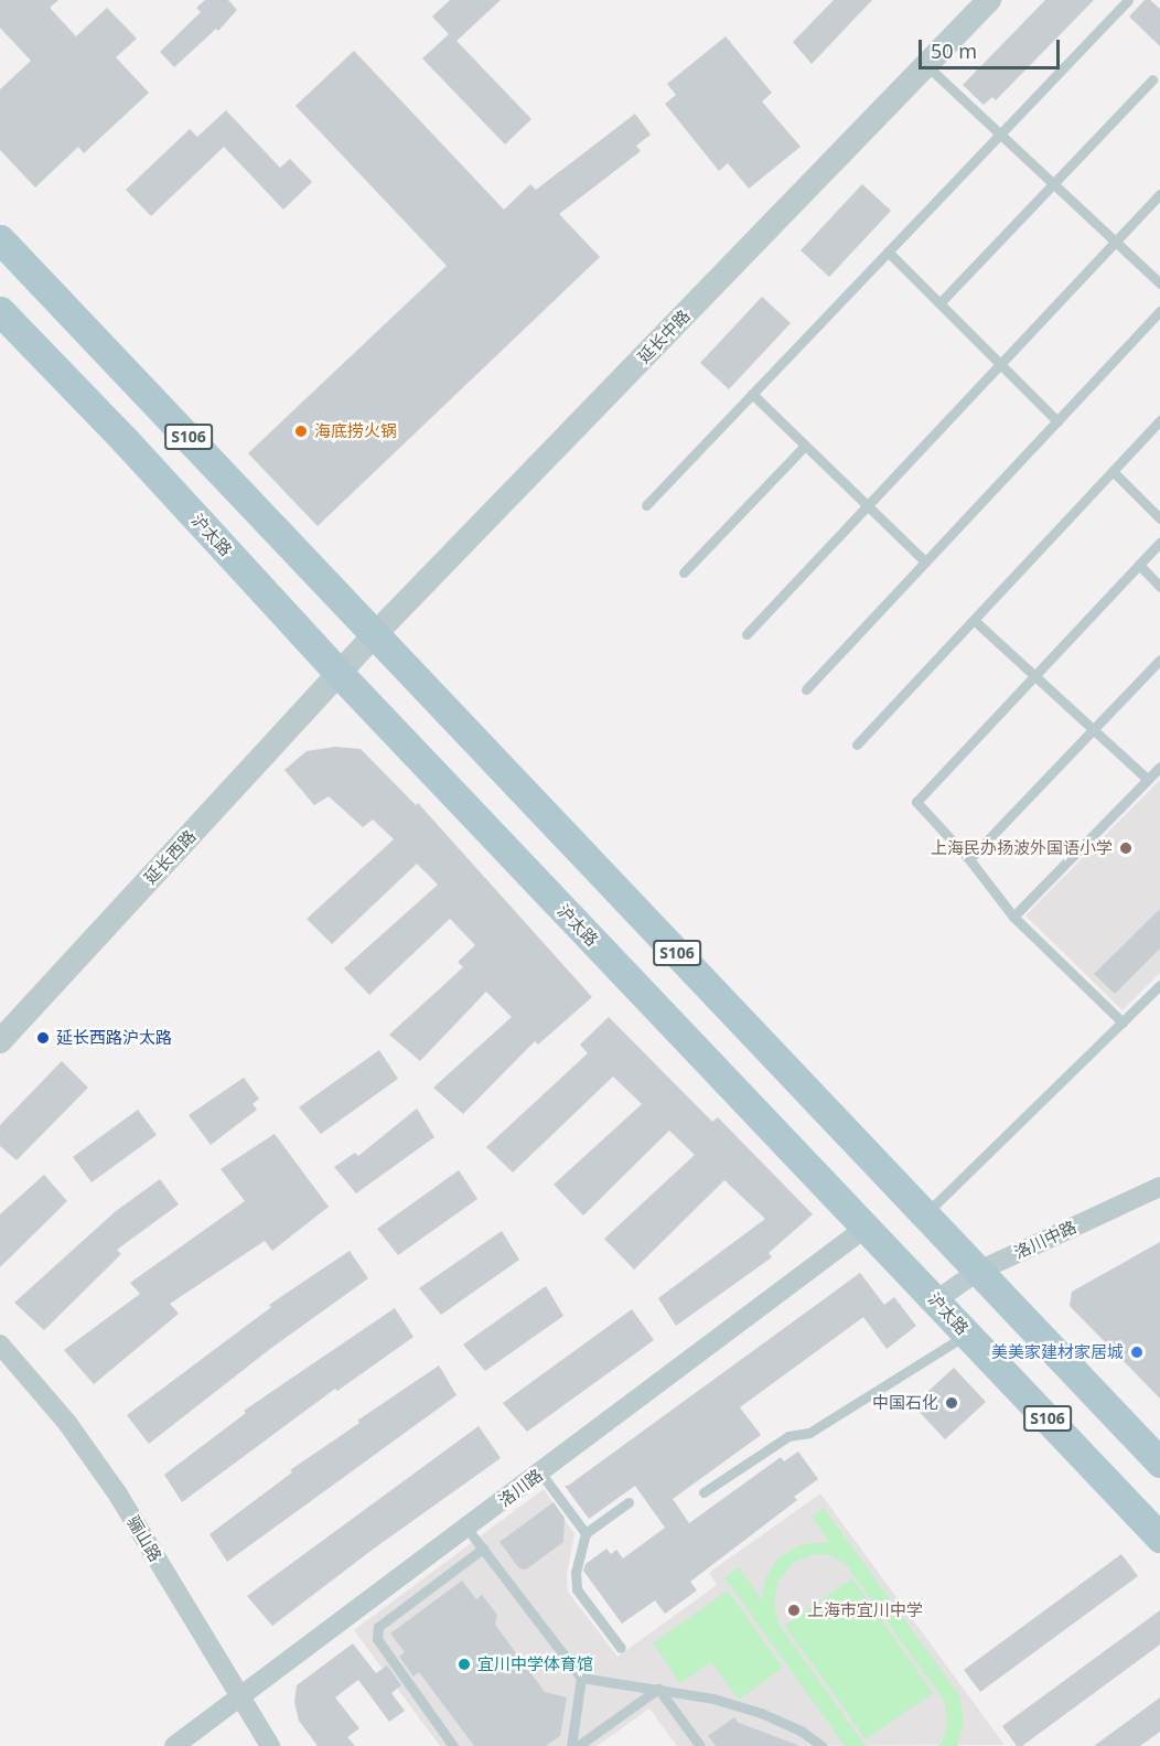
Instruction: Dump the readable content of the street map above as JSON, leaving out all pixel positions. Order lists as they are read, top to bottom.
{
  "streets": {
    "main road": ["S106", "沪太路"],
    "street": [
      "延长中路",
      "延长西路",
      "洛川中路",
      "洛川路",
      "骊山路"
    ]
  },
  "crossings": [
    ["延长中路", "S106"],
    ["延长中路", "沪太路"],
    ["延长中路", "延长西路"],
    ["S106", "洛川中路"],
    ["沪太路", "延长西路"],
    ["沪太路", "洛川中路"],
    ["沪太路", "洛川路"],
    ["洛川路", "骊山路"]
  ],
  "places": [
    "海底捞火锅",
    "上海民办扬波外国语小学",
    "延长西路沪太路",
    "美美家建材家居城",
    "中国石化",
    "上海市宜川中学",
    "宜川中学体育馆"
  ],
  "scale_bar": "50 m"
}
